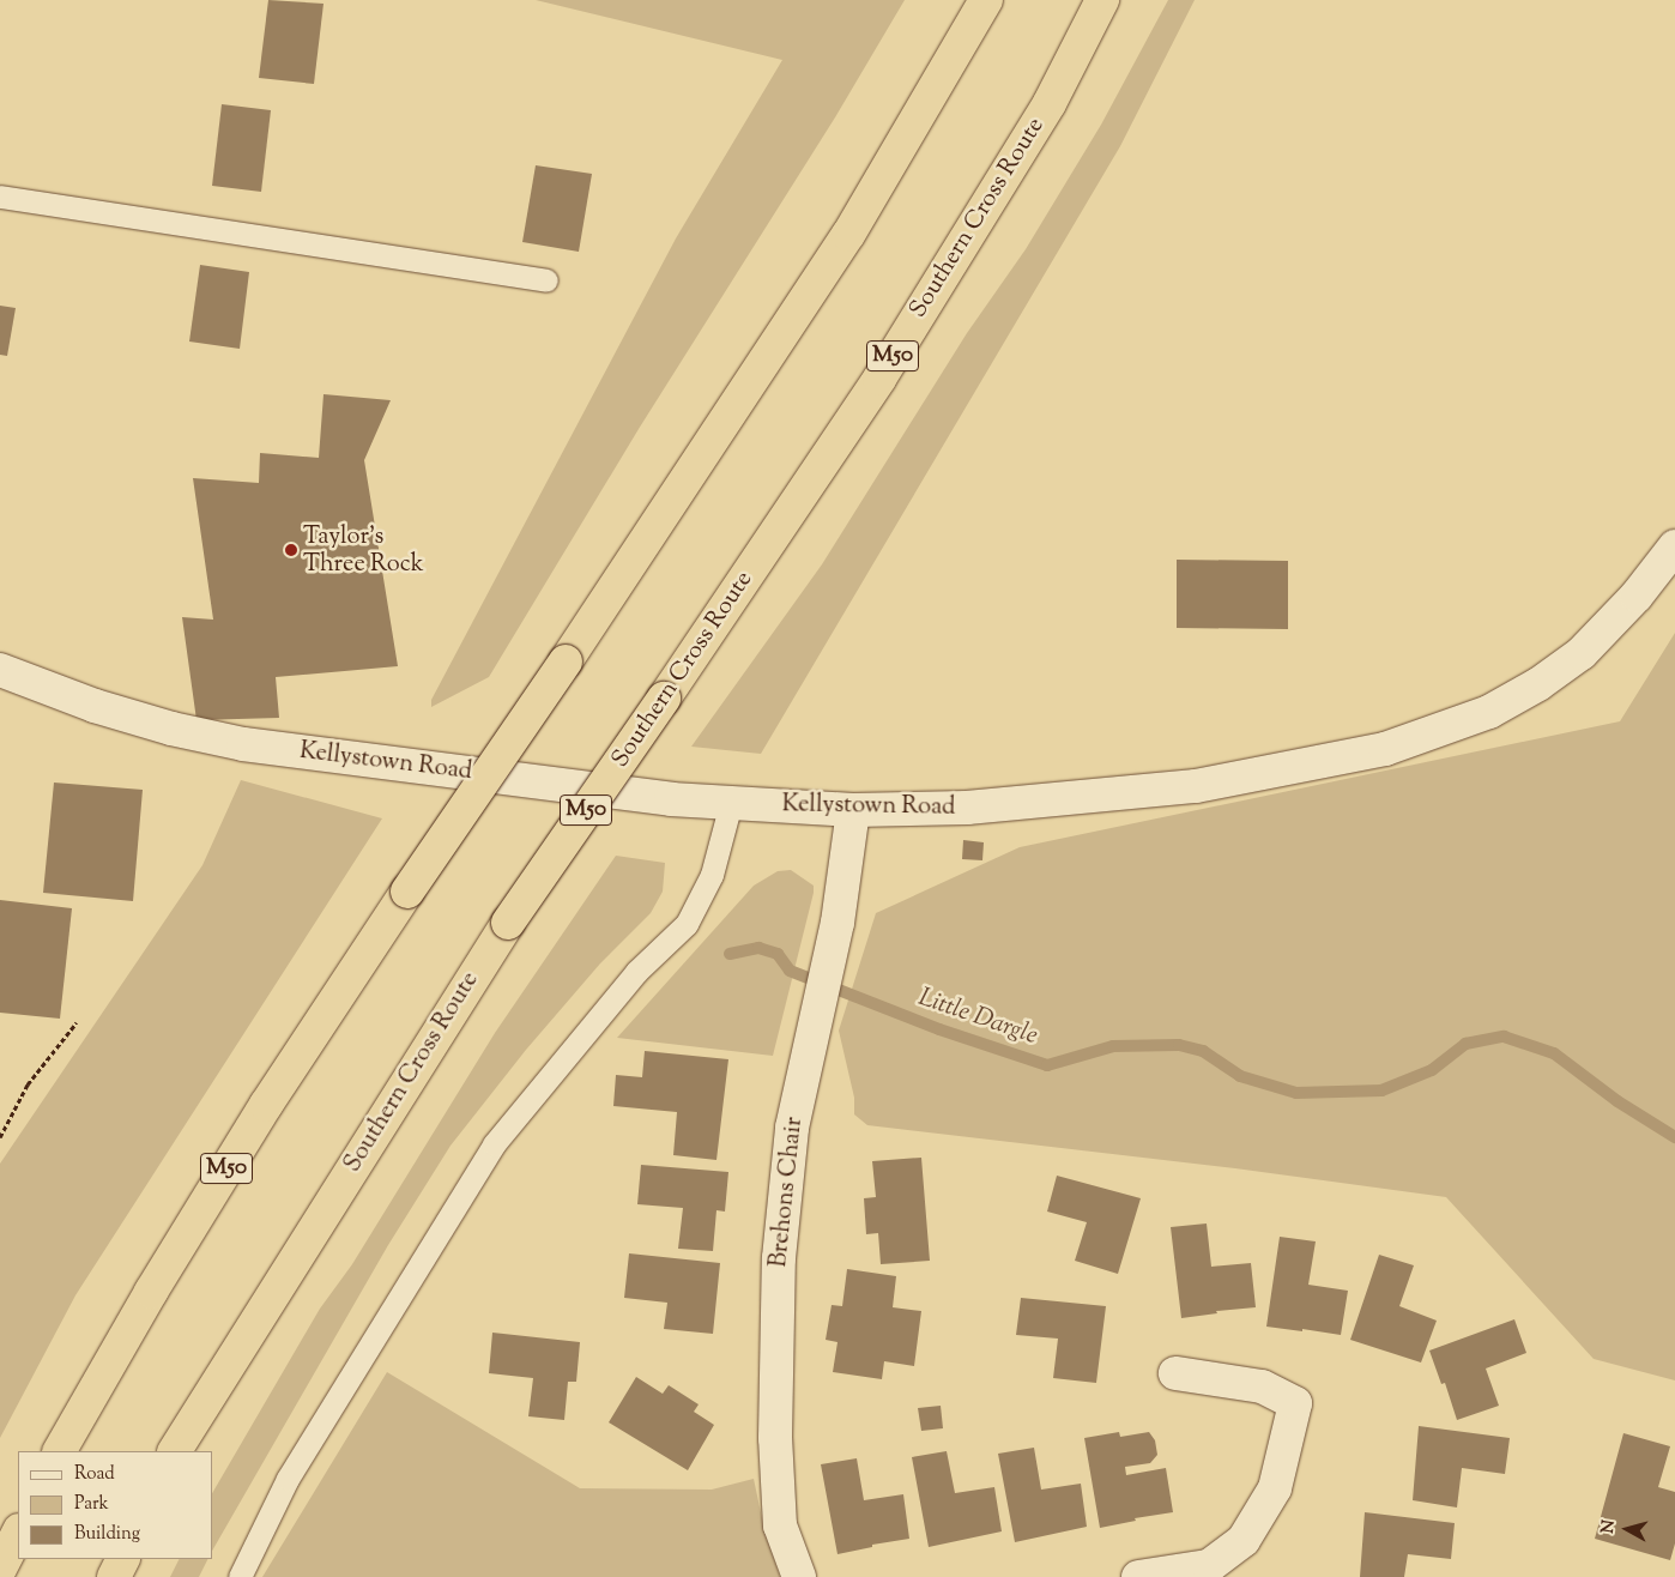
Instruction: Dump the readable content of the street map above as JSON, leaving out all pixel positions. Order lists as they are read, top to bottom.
{
  "streets": {
    "highway": ["Southern Cross Route", "M50"],
    "street": ["Kellystown Road", "Brehons Chair"]
  },
  "crossings": [
    ["Kellystown Road", "Brehons Chair"]
  ],
  "water": ["Little Dargle"],
  "places": ["Taylor's Three Rock"],
  "legend": ["Road", "Park", "Building"],
  "north": "left"
}
